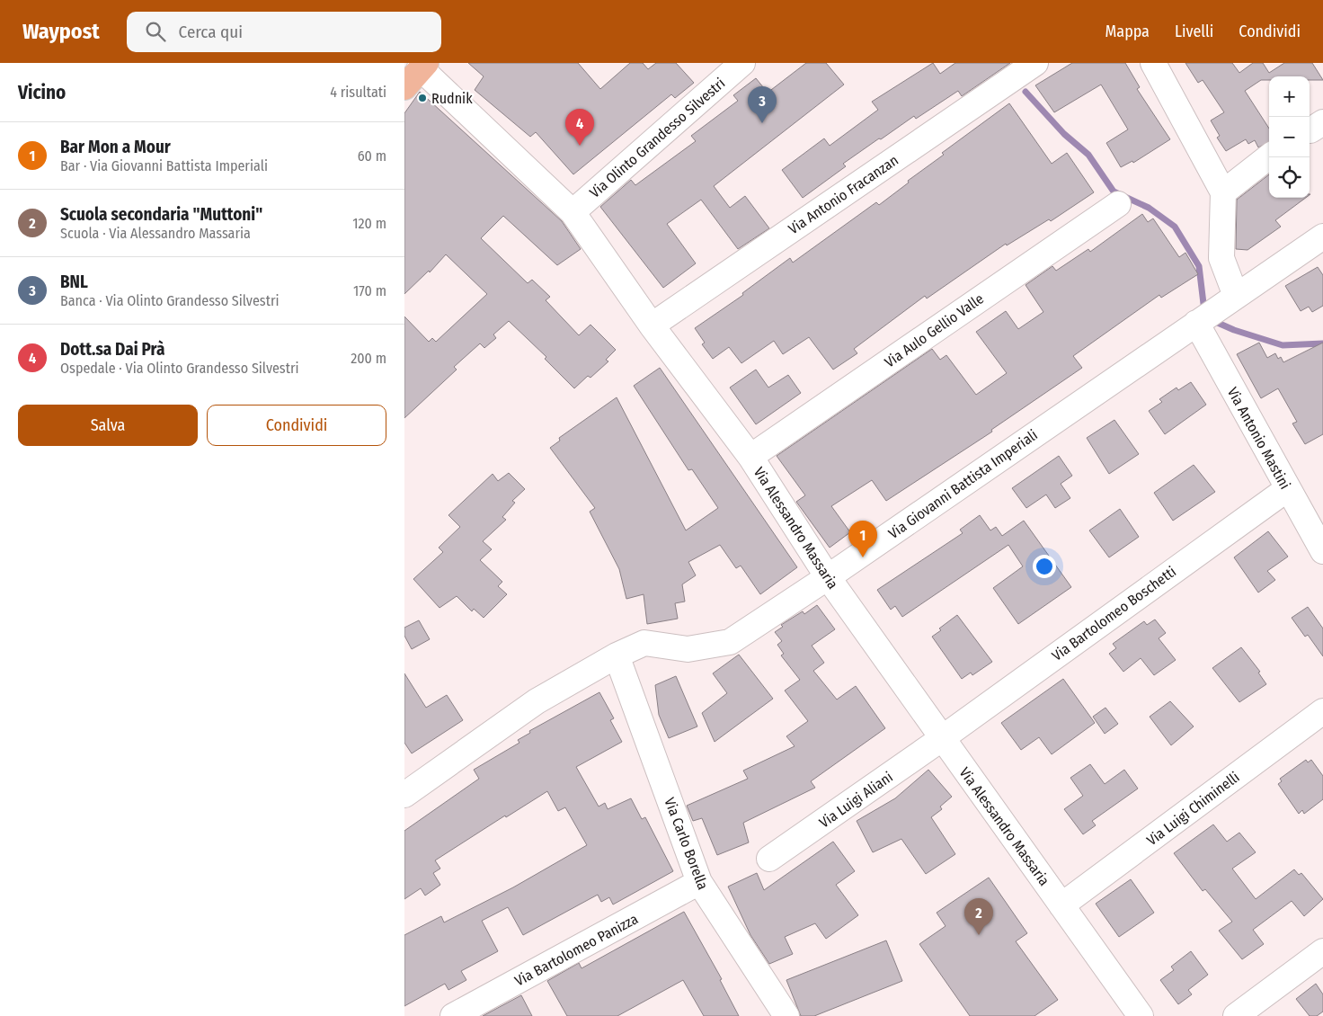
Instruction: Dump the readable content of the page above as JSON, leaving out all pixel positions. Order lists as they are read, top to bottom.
{
  "streets": {
    "street": [
      "Via Olinto Grandesso Silvestri",
      "Via Antonio Fracanzan",
      "Via Aulo Gellio Valle",
      "Via Antonio Mastini",
      "Via Giovanni Battista Imperiali",
      "Via Alessandro Massaria",
      "Via Bartolomeo Boschetti",
      "Via Luigi Aliani",
      "Via Luigi Chiminelli",
      "Via Carlo Borella",
      "Via Bartolomeo Panizza"
    ]
  },
  "crossings": [
    ["Via Olinto Grandesso Silvestri", "Via Alessandro Massaria"],
    ["Via Antonio Fracanzan", "Via Alessandro Massaria"],
    ["Via Aulo Gellio Valle", "Via Alessandro Massaria"],
    ["Via Antonio Mastini", "Via Giovanni Battista Imperiali"],
    ["Via Antonio Mastini", "Via Bartolomeo Boschetti"],
    ["Via Giovanni Battista Imperiali", "Via Alessandro Massaria"],
    ["Via Giovanni Battista Imperiali", "Via Carlo Borella"],
    ["Via Alessandro Massaria", "Via Bartolomeo Boschetti"],
    ["Via Alessandro Massaria", "Via Luigi Aliani"],
    ["Via Alessandro Massaria", "Via Luigi Chiminelli"],
    ["Via Bartolomeo Boschetti", "Via Luigi Aliani"],
    ["Via Carlo Borella", "Via Bartolomeo Panizza"]
  ],
  "places": ["Rudnik"],
  "page": {
    "header": "Waypost",
    "search": "Cerca qui",
    "nav": ["Mappa", "Livelli", "Condividi"],
    "heading": ["Vicino", "4 risultati"],
    "map_buttons": ["+", "−"],
    "pins": [
      "3",
      "4",
      "1",
      "2"
    ],
    "list": [
      {
        "mark": "1",
        "name": "Bar Mon a Mour",
        "note": "Bar · Via Giovanni Battista Imperiali",
        "value": "60 m"
      },
      {
        "mark": "2",
        "name": "Scuola secondaria \"Muttoni\"",
        "note": "Scuola · Via Alessandro Massaria",
        "value": "120 m"
      },
      {
        "mark": "3",
        "name": "BNL",
        "note": "Banca · Via Olinto Grandesso Silvestri",
        "value": "170 m"
      },
      {
        "mark": "4",
        "name": "Dott.sa Dai Prà",
        "note": "Ospedale · Via Olinto Grandesso Silvestri",
        "value": "200 m"
      }
    ],
    "buttons": ["Salva", "Condividi"]
  }
}
